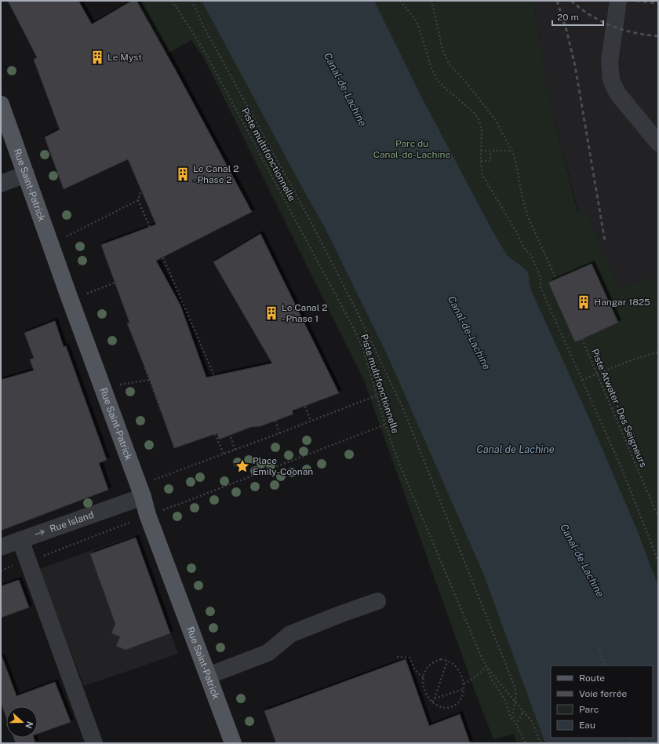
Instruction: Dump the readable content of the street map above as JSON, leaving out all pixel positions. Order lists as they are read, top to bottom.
{
  "streets": {
    "main road": ["Rue Saint-Patrick"],
    "street": ["Rue Island"],
    "path": ["Piste multifonctionnelle", "Piste Atwater - Des Seigneurs"]
  },
  "crossings": [
    ["Rue Saint-Patrick", "Rue Island"]
  ],
  "one_way": ["Rue Island"],
  "water": ["Canal-de-Lachine", "Canal de Lachine"],
  "parks": ["Parc du Canal-de-Lachine"],
  "places": {
    "building": [
      "Le Myst",
      "Le Canal 2 - Phase 2",
      "Hangar 1825",
      "Le Canal 2 - Phase 1"
    ],
    "place": ["Place Emily-Coonan"]
  },
  "legend": [
    "Route",
    "Voie ferrée",
    "Parc",
    "Eau"
  ],
  "scale_bar": "20 m",
  "north": "right"
}
